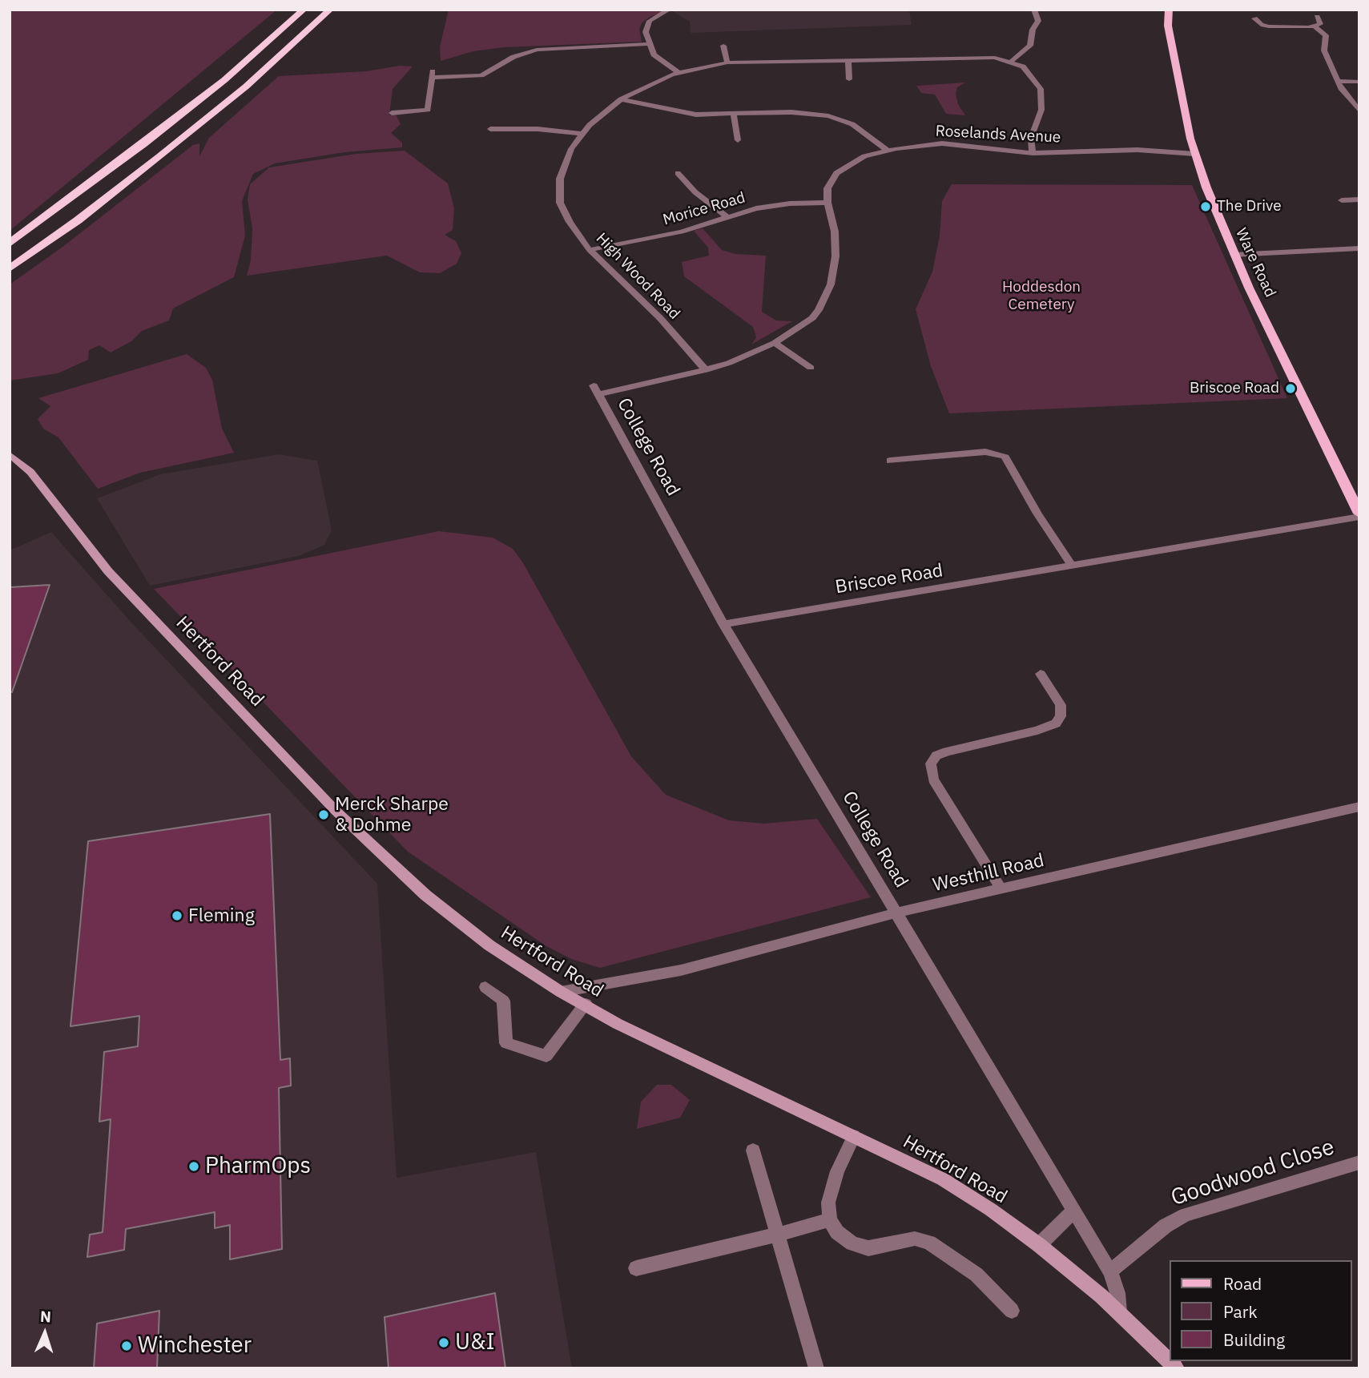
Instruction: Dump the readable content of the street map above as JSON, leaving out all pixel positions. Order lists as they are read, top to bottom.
{
  "streets": {
    "main road": ["Ware Road", "Hertford Road"],
    "street": [
      "Roselands Avenue",
      "Morice Road",
      "High Wood Road",
      "College Road",
      "Briscoe Road",
      "Westhill Road",
      "Goodwood Close"
    ]
  },
  "crossings": [
    ["Roselands Avenue", "Morice Road"],
    ["Roselands Avenue", "Ware Road"],
    ["Roselands Avenue", "High Wood Road"],
    ["Roselands Avenue", "College Road"],
    ["Morice Road", "High Wood Road"],
    ["Ware Road", "Briscoe Road"],
    ["College Road", "Briscoe Road"],
    ["College Road", "Hertford Road"],
    ["College Road", "Westhill Road"],
    ["College Road", "Goodwood Close"],
    ["Hertford Road", "Westhill Road"]
  ],
  "parks": ["Hoddesdon Cemetery"],
  "places": [
    "The Drive",
    "Briscoe Road",
    "Merck Sharpe & Dohme",
    "Fleming",
    "PharmOps",
    "U&I",
    "Winchester"
  ],
  "legend": ["Road", "Park", "Building"],
  "north": "top"
}
